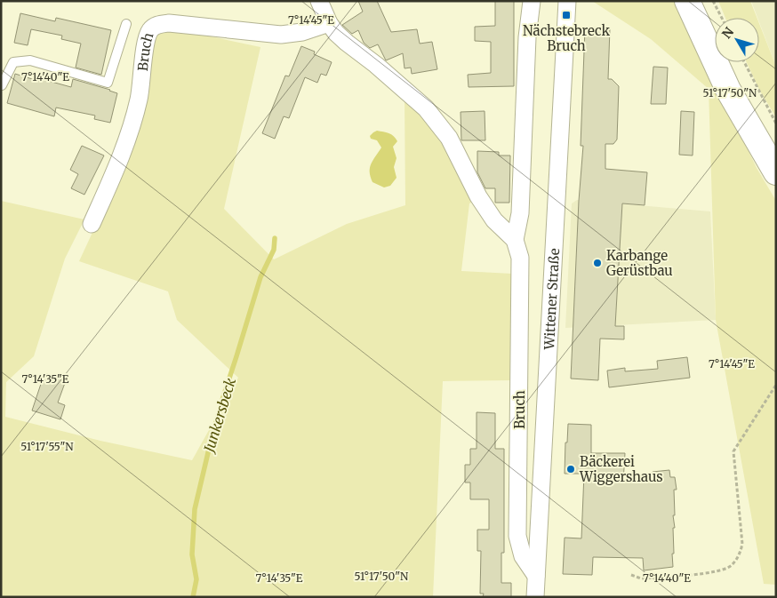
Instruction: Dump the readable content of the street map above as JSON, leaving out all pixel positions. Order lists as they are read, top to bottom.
{
  "streets": {
    "street": ["Bruch", "Wittener Straße"]
  },
  "crossings": [
    ["Bruch", "Wittener Straße"]
  ],
  "water": ["Junkersbeck"],
  "places": {
    "transit": ["Nächstebreck Bruch"],
    "other": ["Karbange Gerüstbau", "Bäckerei Wiggershaus"]
  },
  "north": "top left",
  "coordinates": [
    "7°14'45\"E",
    "7°14'40\"E",
    "51°17'50\"N",
    "7°14'35\"E",
    "51°17'55\"N"
  ]
}
